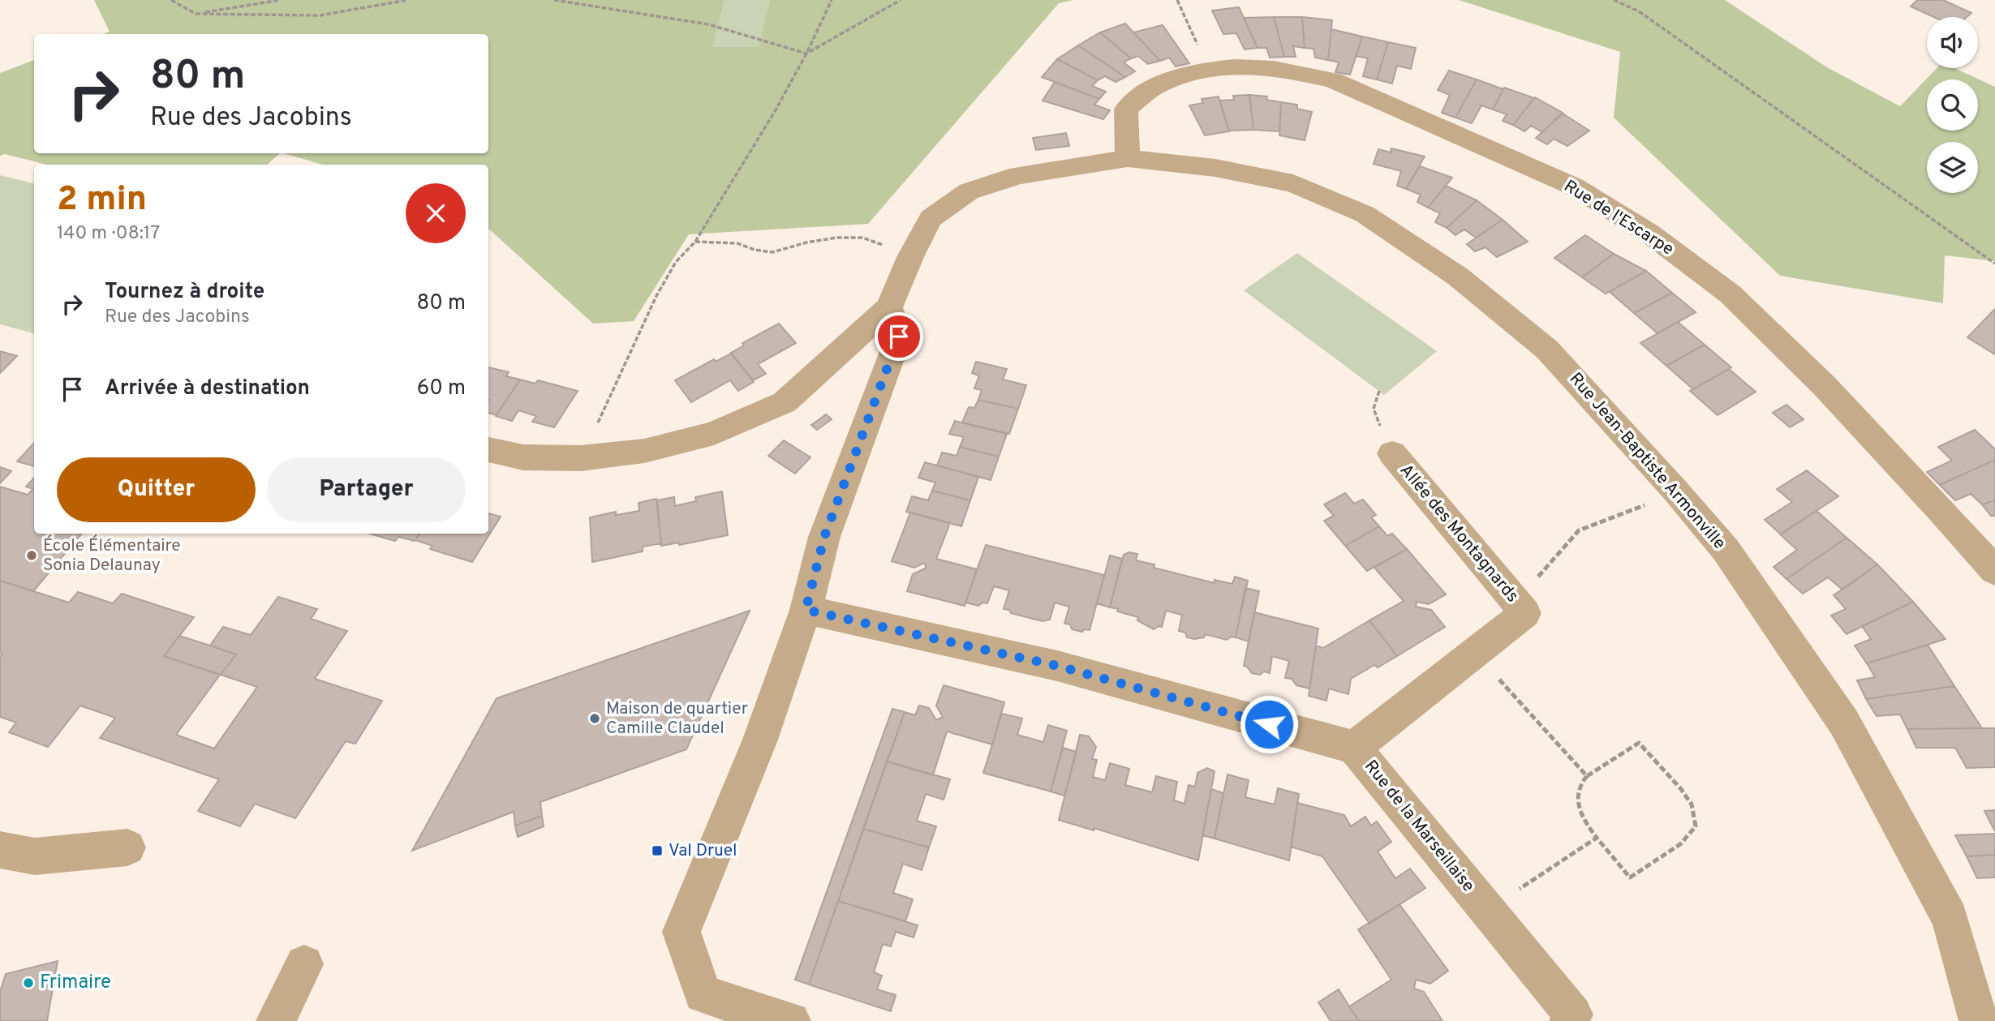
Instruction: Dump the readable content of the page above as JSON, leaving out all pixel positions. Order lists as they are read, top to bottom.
{
  "streets": {
    "street": [
      "Rue de l'Escarpe",
      "Rue Jean-Baptiste Armonville",
      "Allée des Montagnards",
      "Rue de la Marseillaise"
    ]
  },
  "crossings": [
    ["Rue de l'Escarpe", "Rue Jean-Baptiste Armonville"],
    ["Allée des Montagnards", "Rue de la Marseillaise"]
  ],
  "places": {
    "other": ["École Élémentaire Sonia Delaunay", "Maison de quartier Camille Claudel", "Frimaire"],
    "transit": ["Val Druel"]
  },
  "page": {
    "turn": ["80 m", "Rue des Jacobins"],
    "heading": ["2 min", "140 m · 08:17"],
    "list": [
      {
        "name": "Tournez à droite",
        "note": "Rue des Jacobins",
        "value": "80 m"
      },
      {
        "name": "Arrivée à destination",
        "value": "60 m"
      }
    ],
    "buttons": ["Quitter", "Partager"]
  }
}
